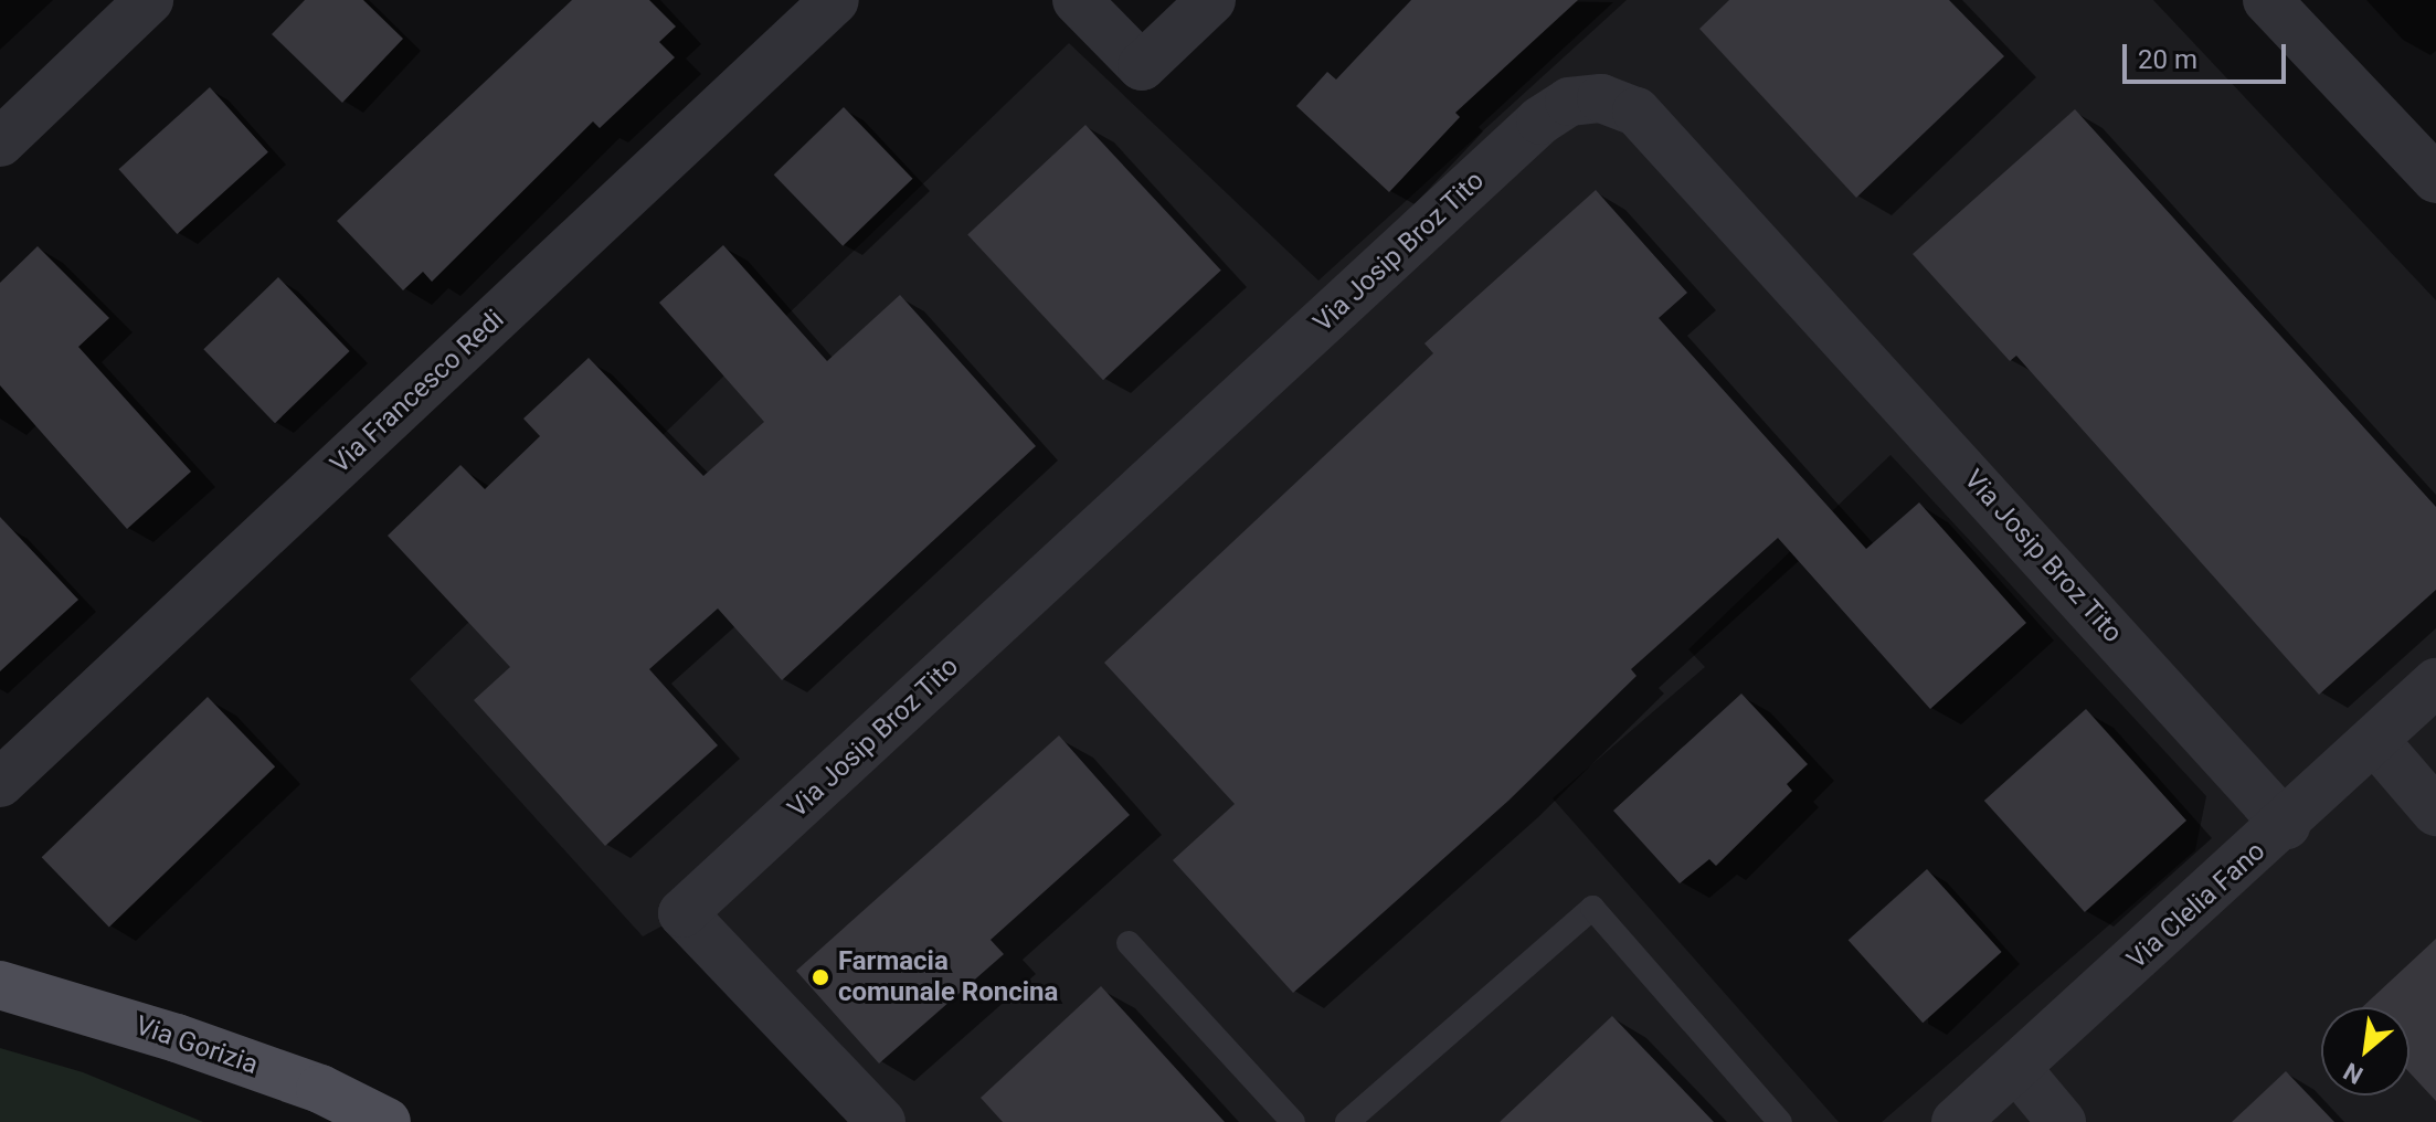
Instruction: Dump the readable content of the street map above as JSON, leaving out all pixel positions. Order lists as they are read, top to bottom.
{
  "streets": {
    "main road": ["Via Gorizia"],
    "street": ["Via Josip Broz Tito", "Via Francesco Redi", "Via Clelia Fano"]
  },
  "crossings": [
    ["Via Josip Broz Tito", "Via Clelia Fano"]
  ],
  "places": ["Farmacia comunale Roncina"],
  "scale_bar": "20 m",
  "north": "bottom left"
}
